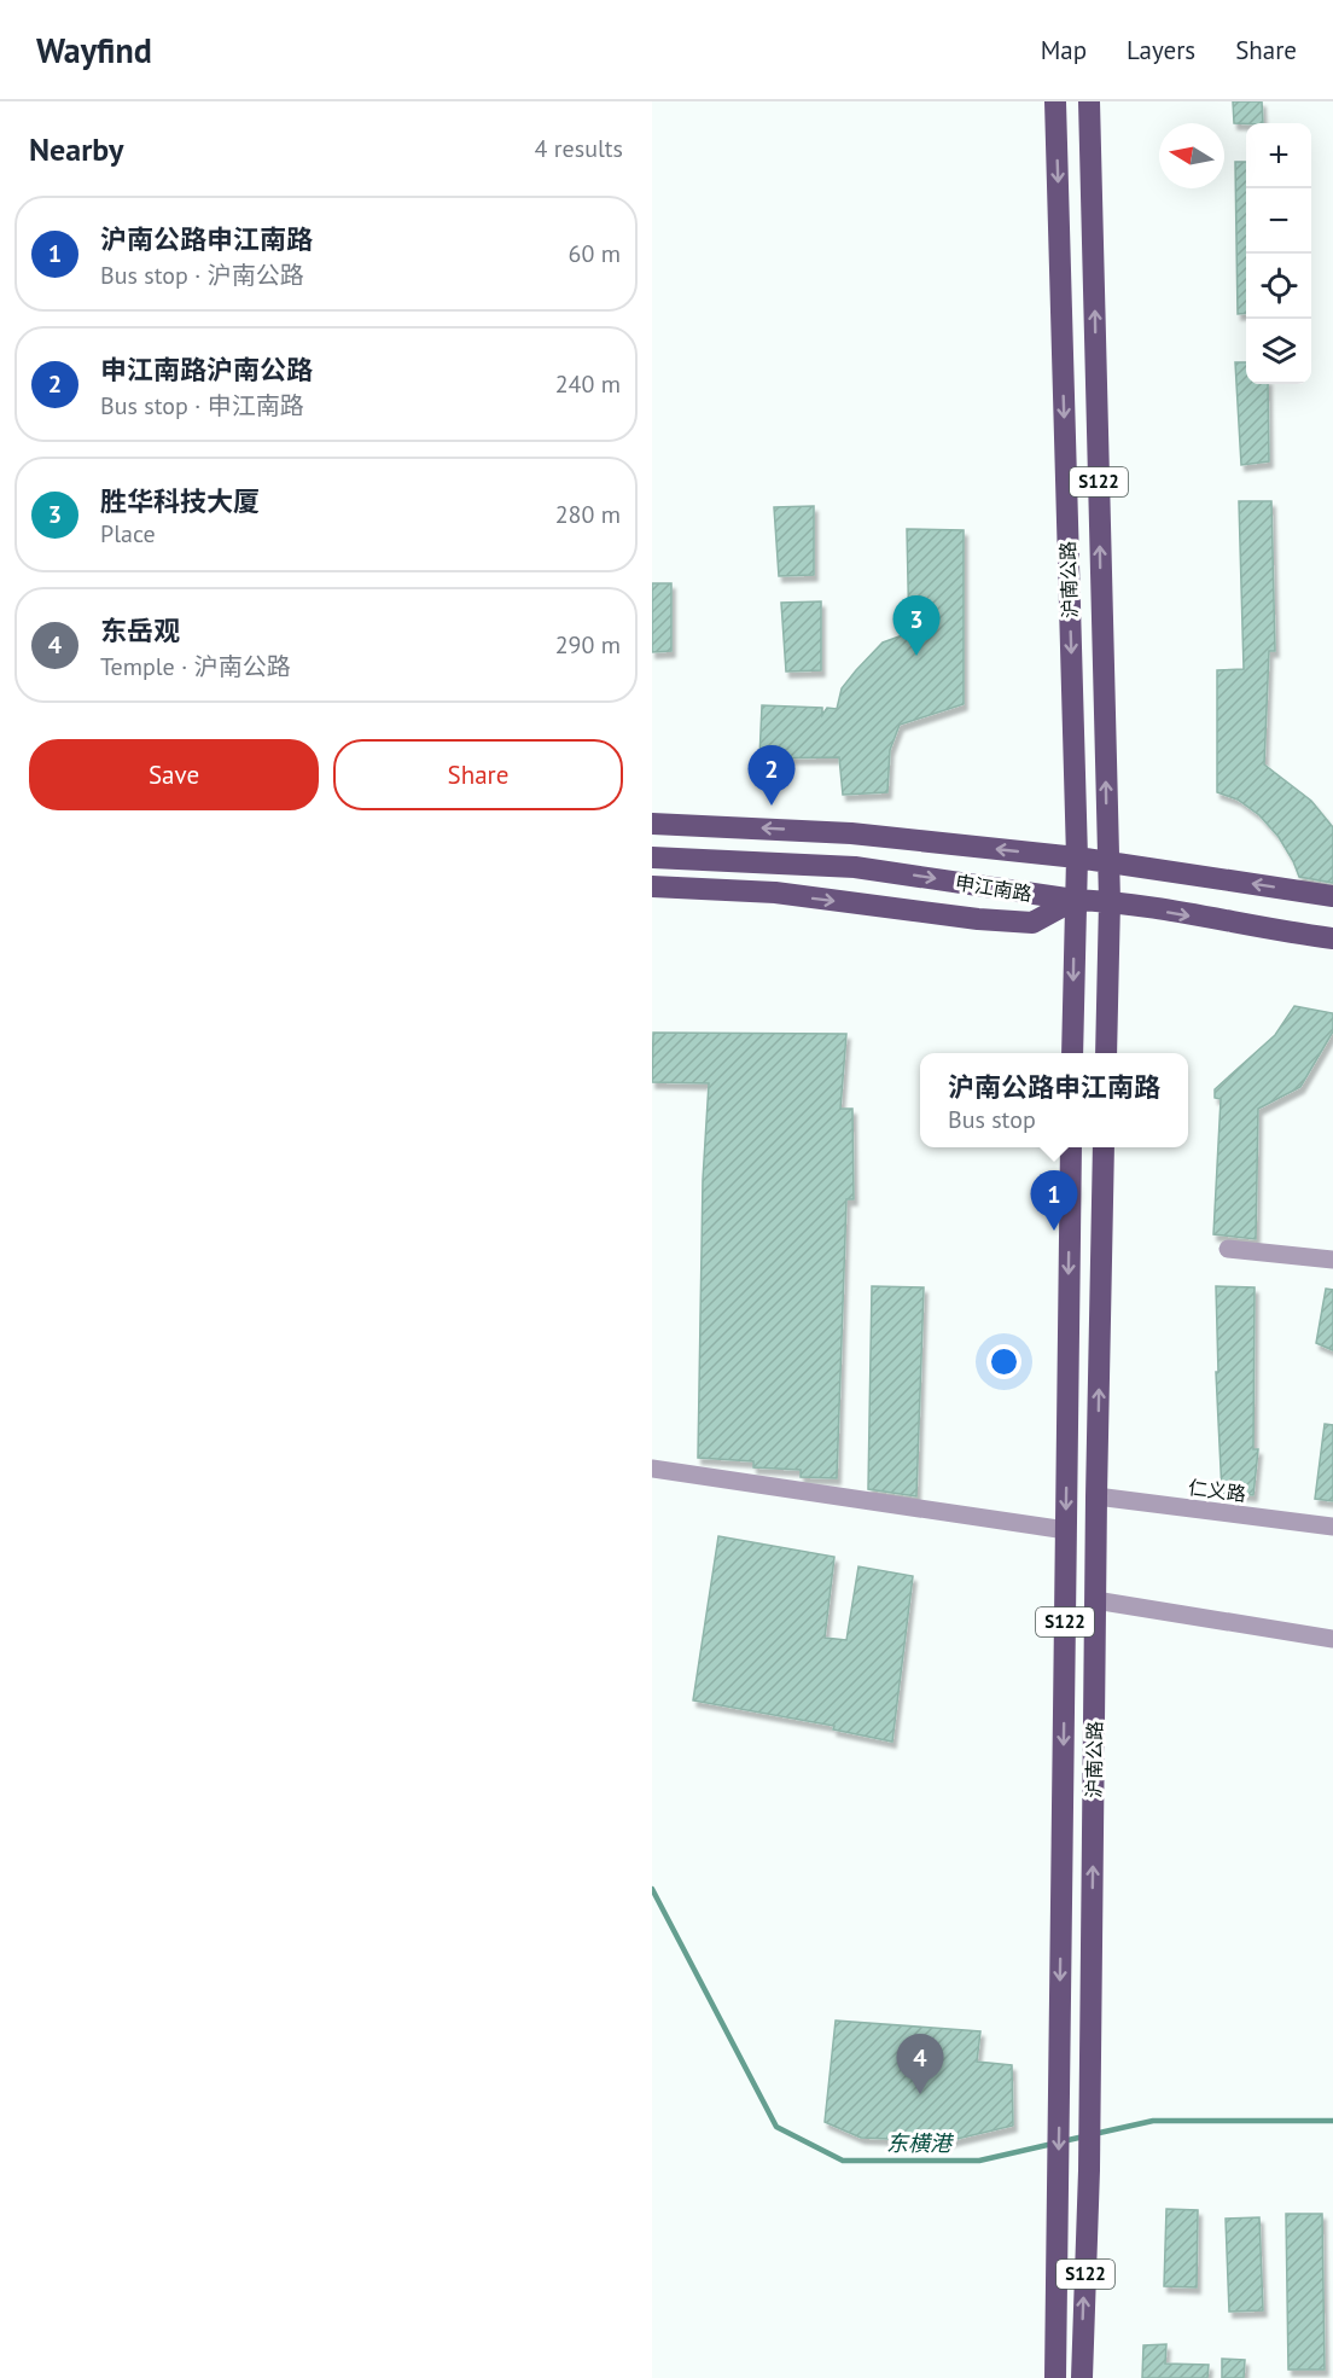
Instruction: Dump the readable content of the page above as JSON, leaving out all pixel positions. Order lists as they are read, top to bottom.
{
  "streets": {
    "main road": ["S122", "沪南公路", "申江南路"],
    "street": ["仁义路"]
  },
  "crossings": [
    ["沪南公路", "申江南路"],
    ["沪南公路", "仁义路"]
  ],
  "water": ["东横港"],
  "north": "left",
  "page": {
    "header": "Wayfind",
    "nav": ["Map", "Layers", "Share"],
    "heading": ["Nearby", "4 results"],
    "map_buttons": ["+", "−"],
    "list": [
      {
        "mark": "1",
        "name": "沪南公路申江南路",
        "note": "Bus stop · 沪南公路",
        "value": "60 m"
      },
      {
        "mark": "2",
        "name": "申江南路沪南公路",
        "note": "Bus stop · 申江南路",
        "value": "240 m"
      },
      {
        "mark": "3",
        "name": "胜华科技大厦",
        "note": "Place",
        "value": "280 m"
      },
      {
        "mark": "4",
        "name": "东岳观",
        "note": "Temple · 沪南公路",
        "value": "290 m"
      }
    ],
    "pins": [
      "3",
      "2",
      "1",
      "4"
    ],
    "buttons": ["Save", "Share"],
    "popup": ["沪南公路申江南路", "Bus stop"]
  }
}
